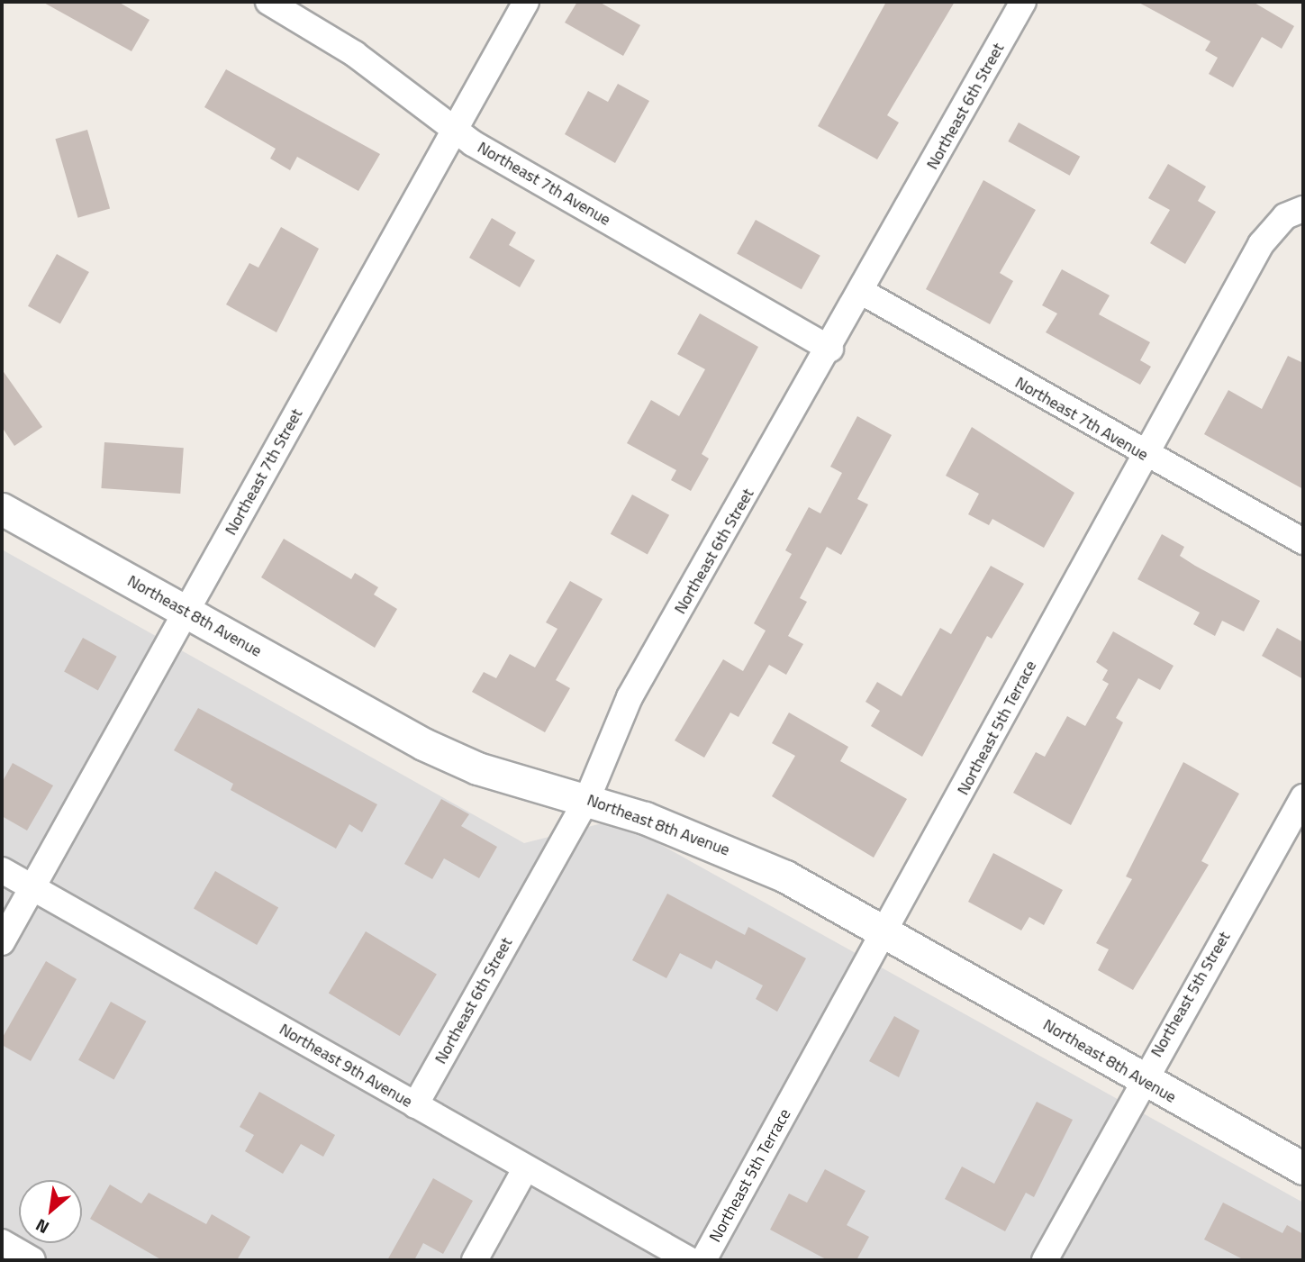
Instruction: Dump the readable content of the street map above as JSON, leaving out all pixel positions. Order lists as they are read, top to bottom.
{
  "streets": {
    "street": [
      "Northeast 6th Street",
      "Northeast 7th Avenue",
      "Northeast 7th Street",
      "Northeast 8th Avenue",
      "Northeast 5th Terrace",
      "Northeast 5th Street",
      "Northeast 9th Avenue"
    ]
  },
  "crossings": [
    ["Northeast 6th Street", "Northeast 7th Avenue"],
    ["Northeast 6th Street", "Northeast 8th Avenue"],
    ["Northeast 6th Street", "Northeast 9th Avenue"],
    ["Northeast 7th Avenue", "Northeast 7th Street"],
    ["Northeast 7th Avenue", "Northeast 5th Terrace"],
    ["Northeast 7th Street", "Northeast 8th Avenue"],
    ["Northeast 7th Street", "Northeast 9th Avenue"],
    ["Northeast 8th Avenue", "Northeast 5th Terrace"],
    ["Northeast 8th Avenue", "Northeast 5th Street"]
  ],
  "north": "bottom left"
}
